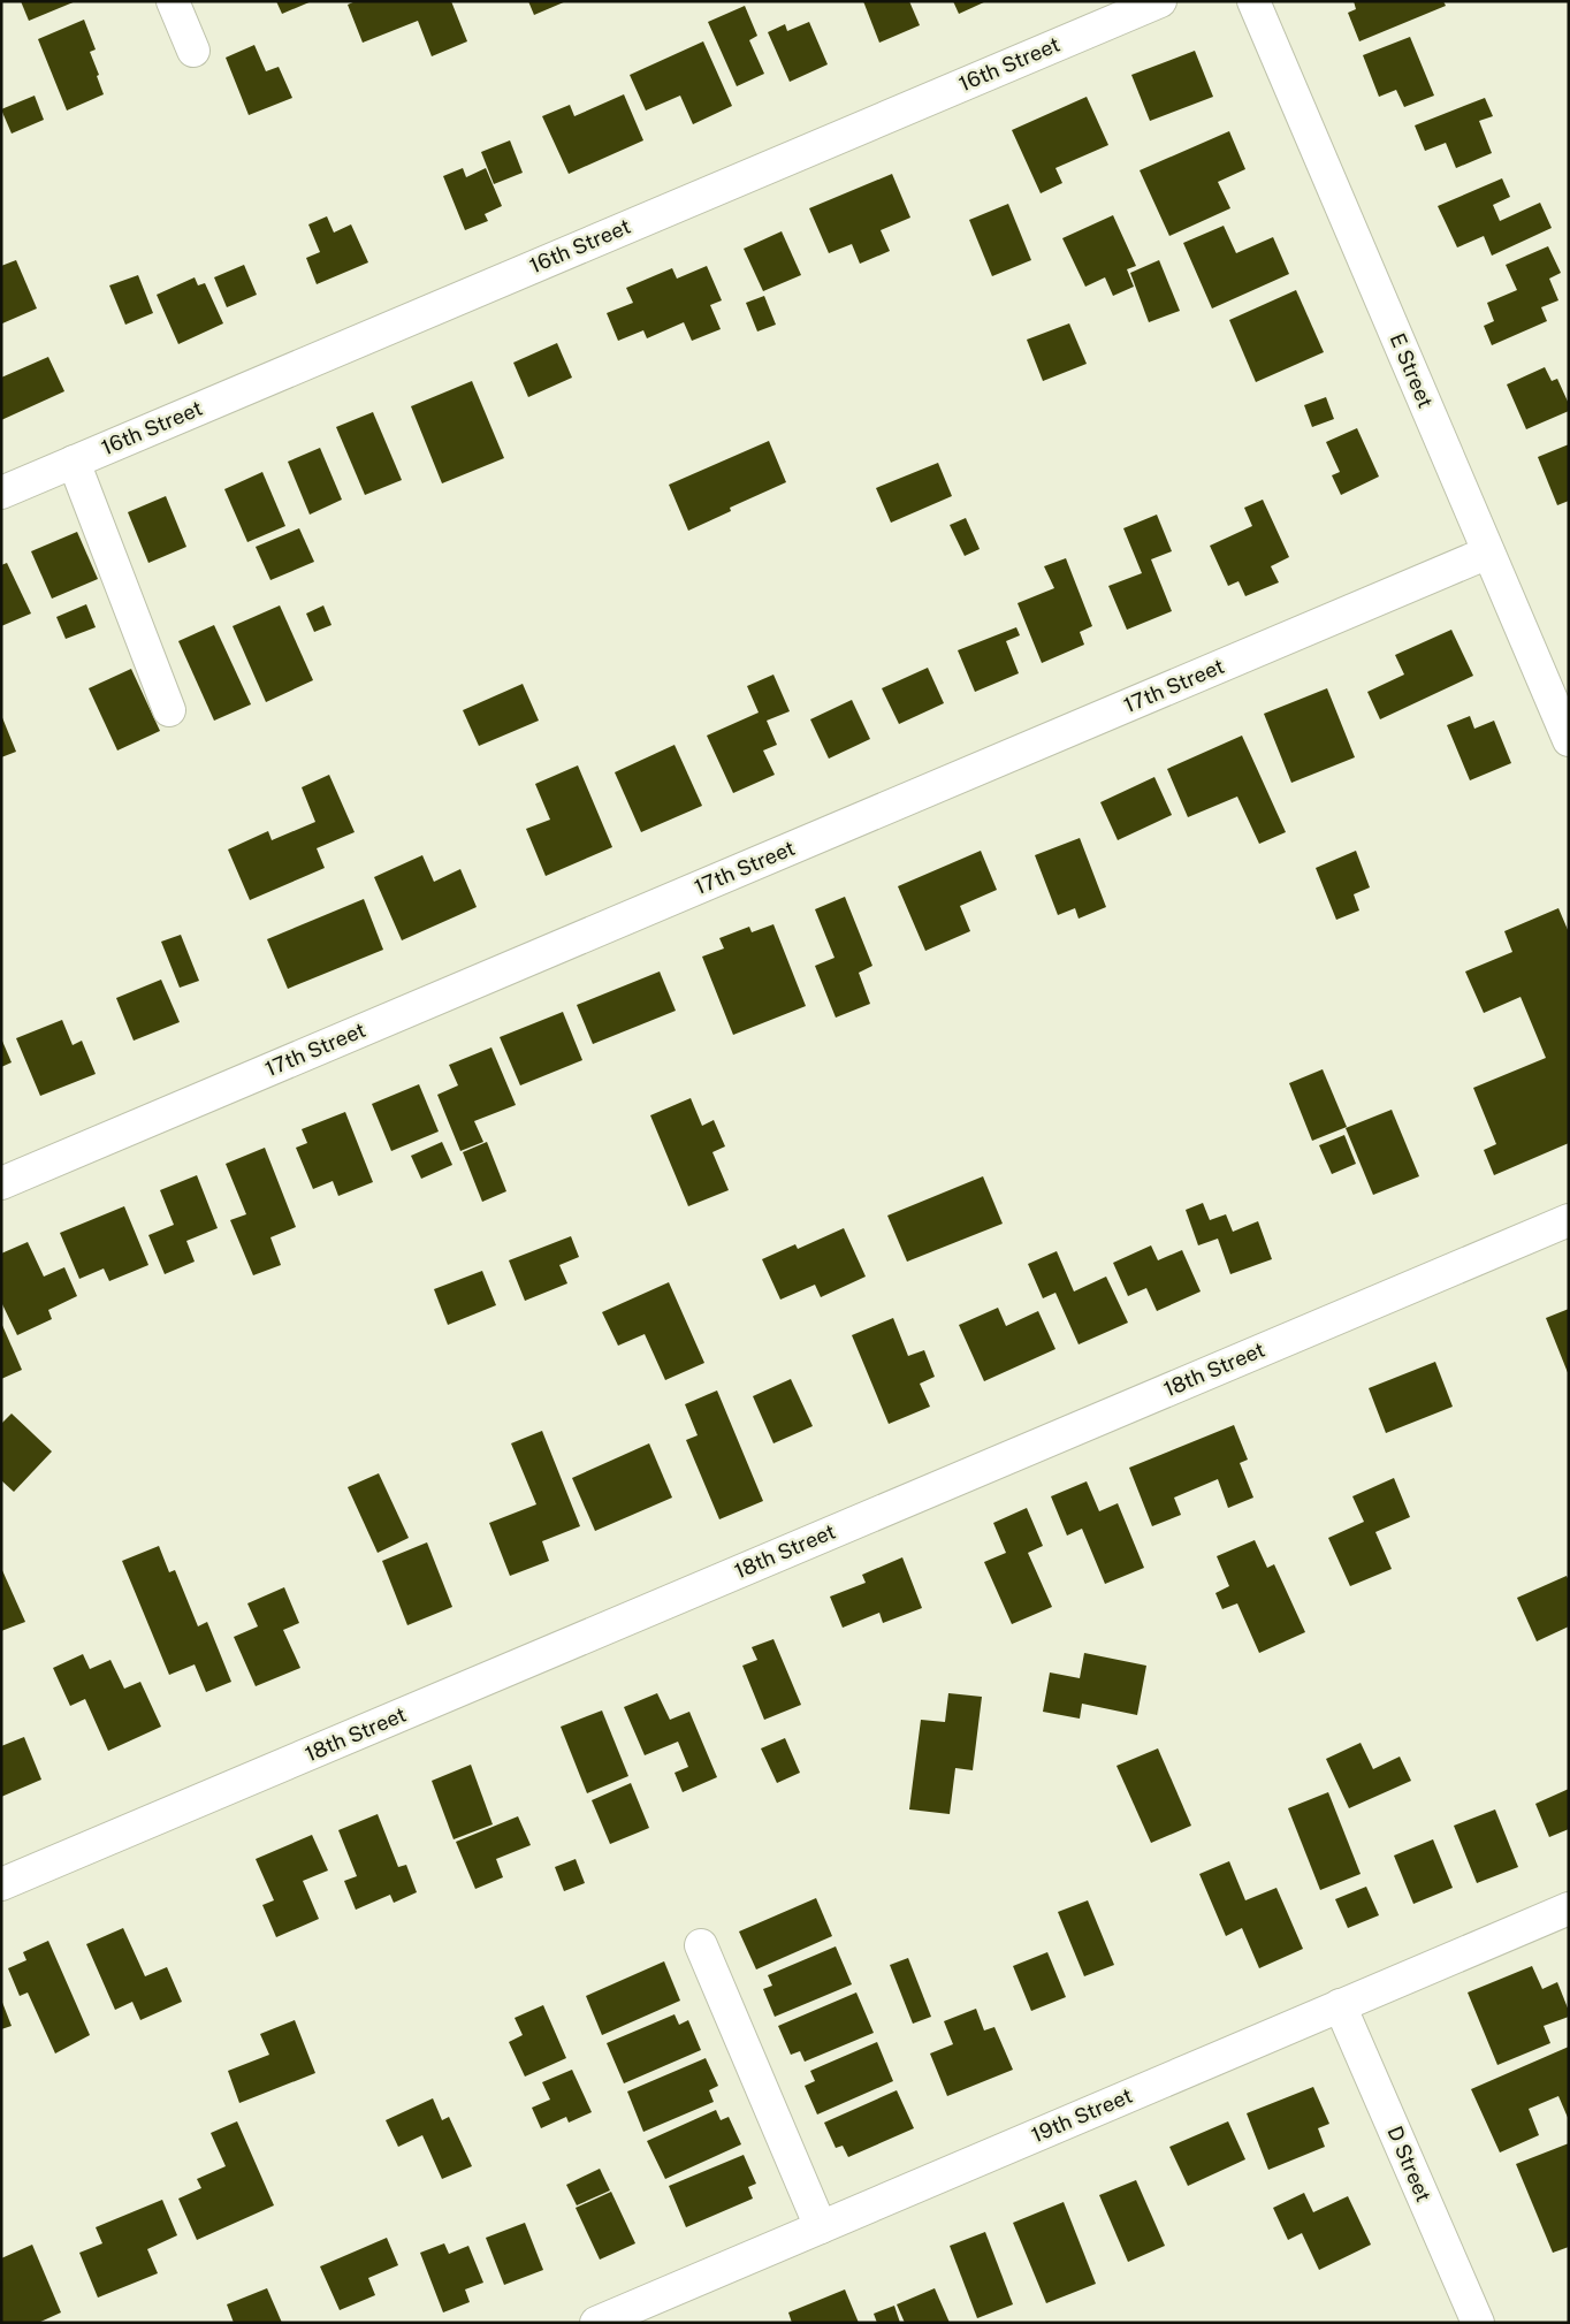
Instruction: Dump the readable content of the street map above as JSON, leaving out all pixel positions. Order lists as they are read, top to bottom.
{
  "streets": {
    "street": [
      "16th Street",
      "E Street",
      "17th Street",
      "18th Street",
      "19th Street",
      "D Street"
    ]
  },
  "crossings": [
    ["E Street", "17th Street"],
    ["19th Street", "D Street"]
  ]
}
